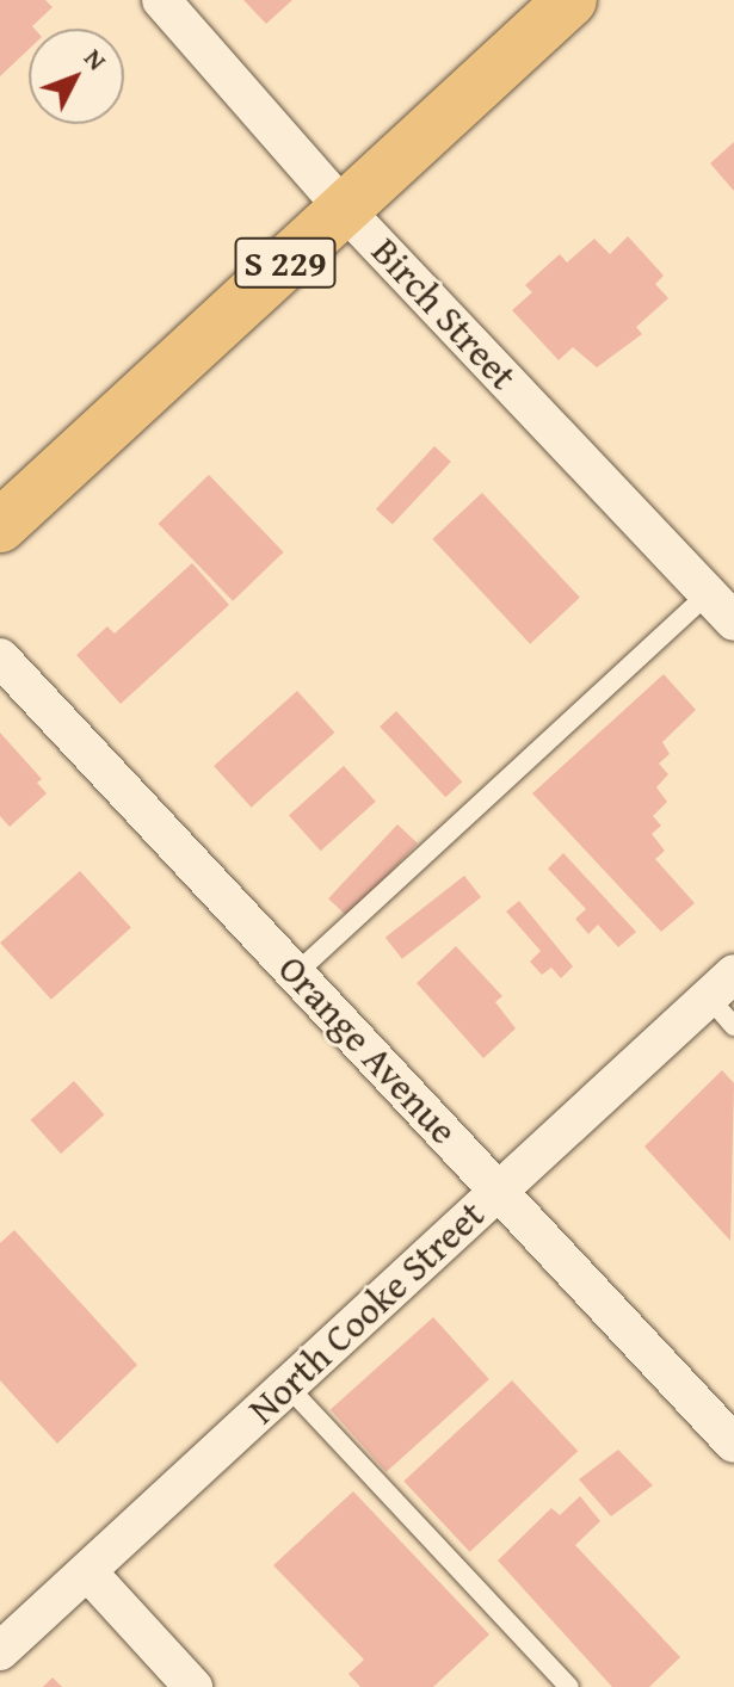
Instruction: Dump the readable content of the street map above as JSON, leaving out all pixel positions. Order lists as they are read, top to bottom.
{
  "streets": {
    "main road": ["S 229"],
    "street": ["Birch Street", "Orange Avenue", "North Cooke Street"]
  },
  "crossings": [
    ["S 229", "Birch Street"],
    ["Orange Avenue", "North Cooke Street"]
  ],
  "north": "top right"
}
